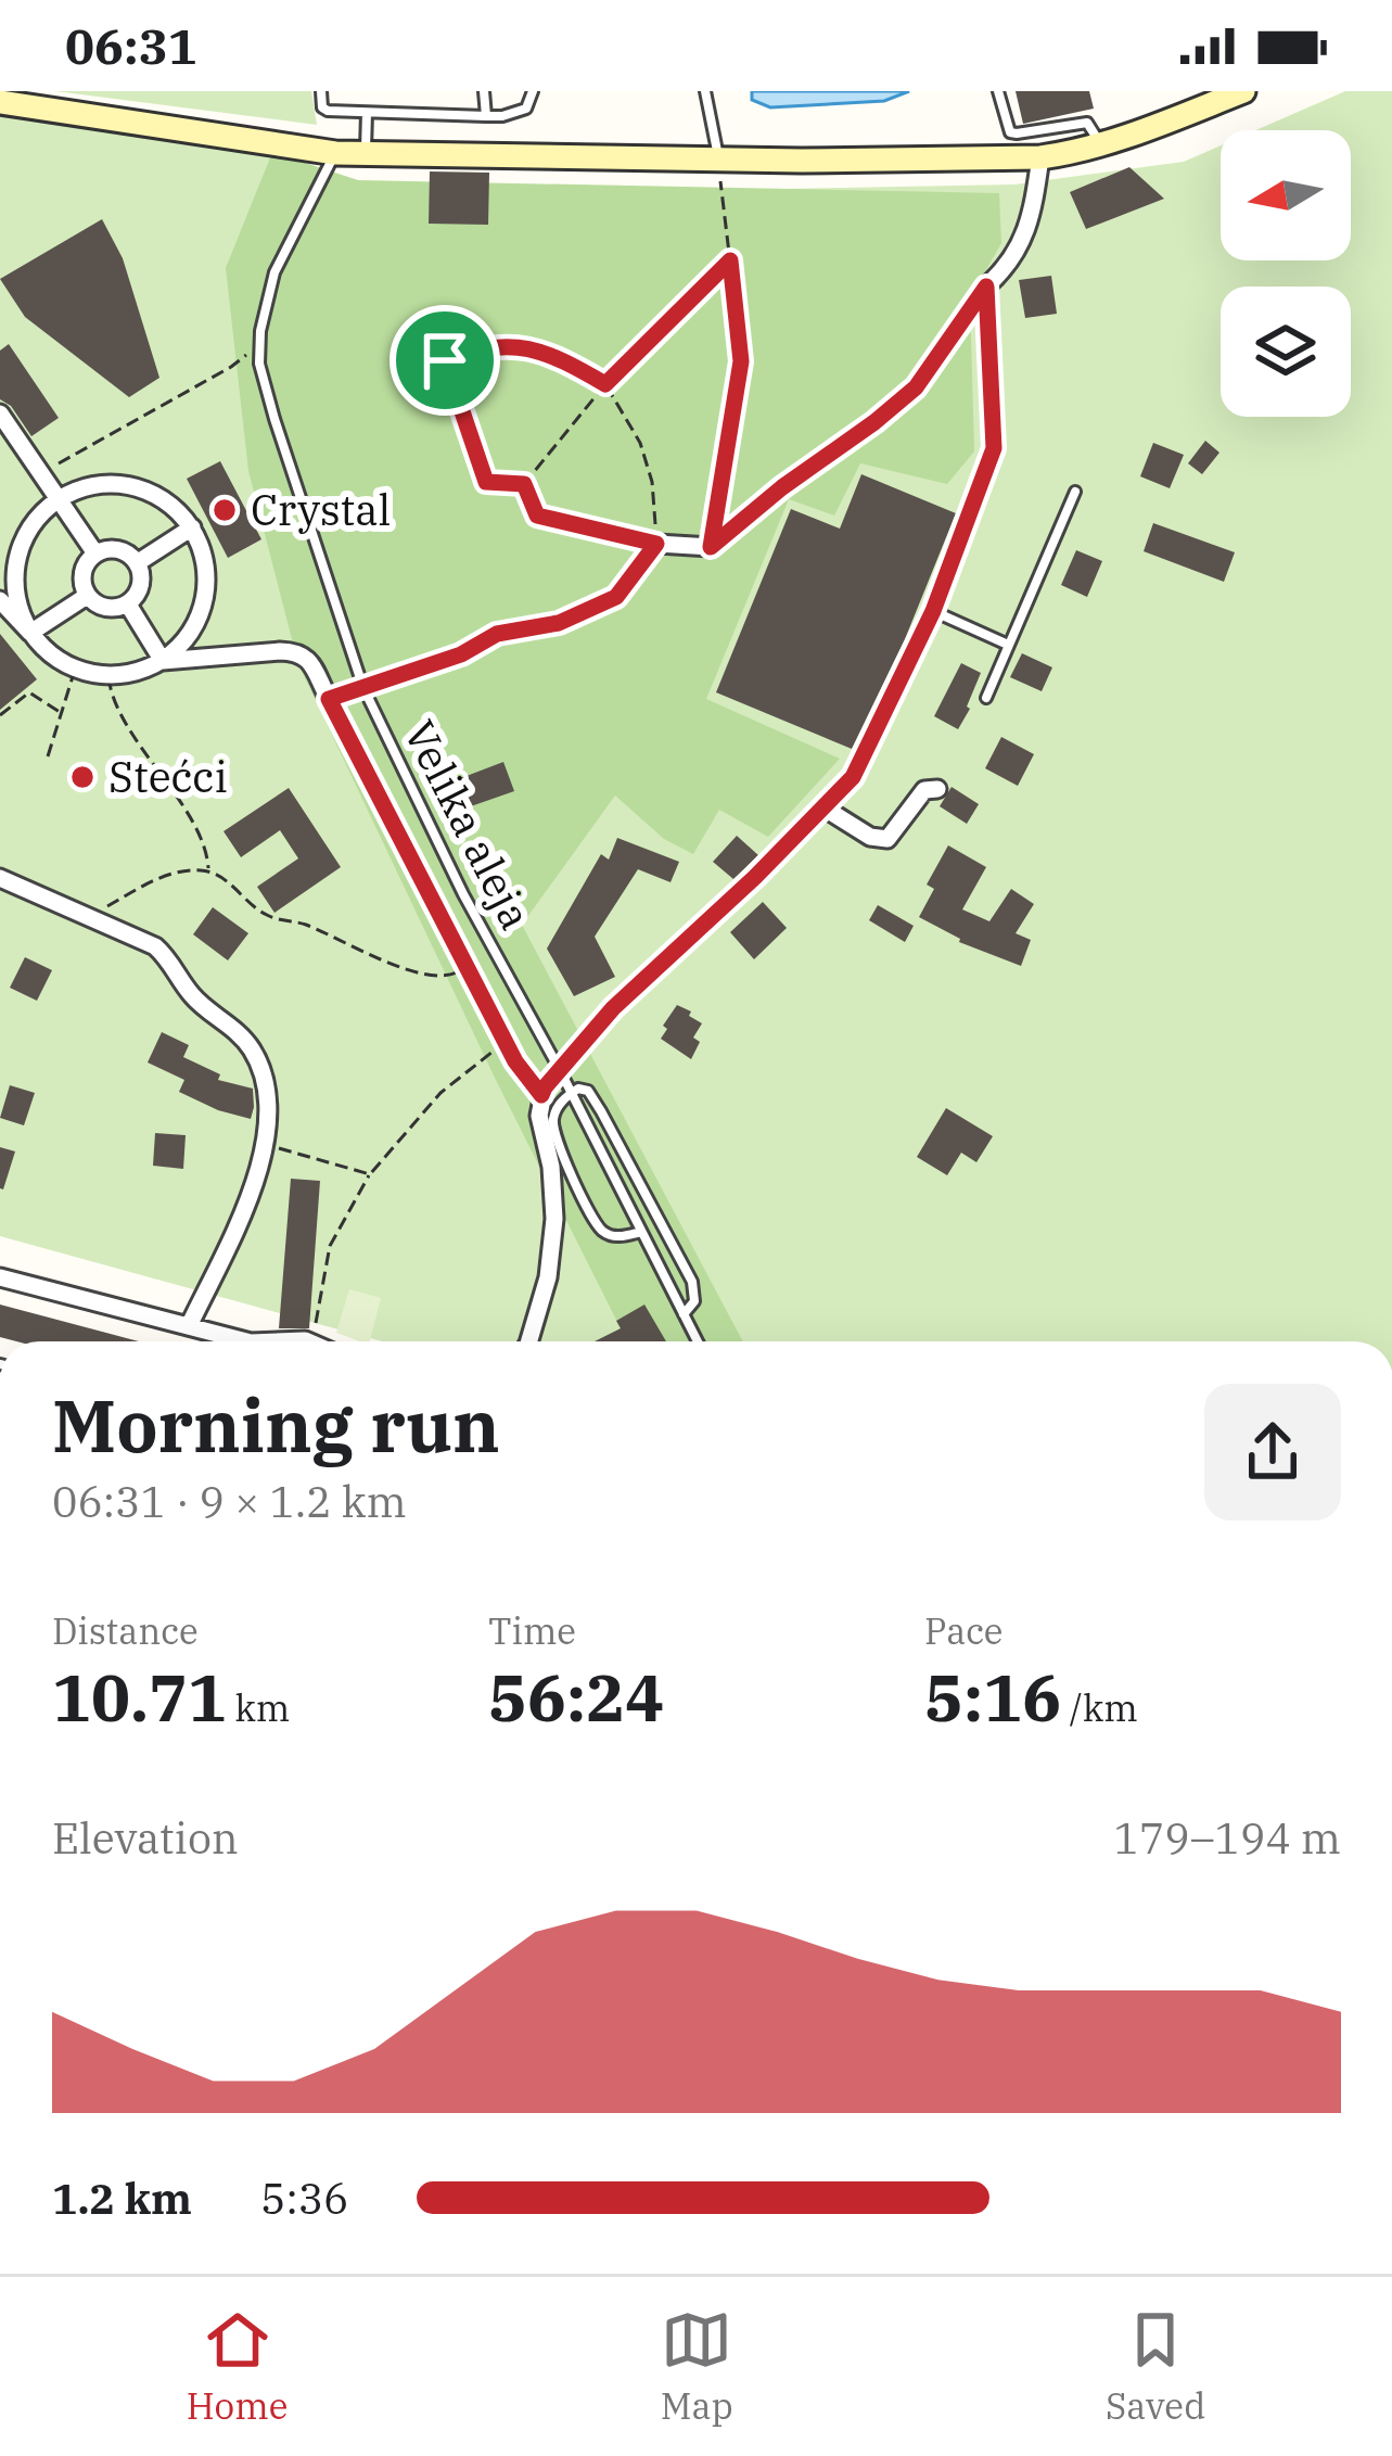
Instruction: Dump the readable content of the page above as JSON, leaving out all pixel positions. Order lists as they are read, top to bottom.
{
  "streets": {
    "lane": ["Velika aleja"]
  },
  "places": ["Crystal", "Stećci"],
  "north": "left",
  "page": {
    "status": "06:31",
    "heading": ["Morning run", "06:31 · 9 × 1.2 km"],
    "stats": [
      ["Distance", "10.71 km"],
      ["Time", "56:24"],
      ["Pace", "5:16 /km"]
    ],
    "chart": ["Elevation", "179–194 m"],
    "list": [
      {
        "name": "1.2 km",
        "note": "5:36"
      }
    ],
    "tabs": ["Home", "Map", "Saved"]
  }
}
